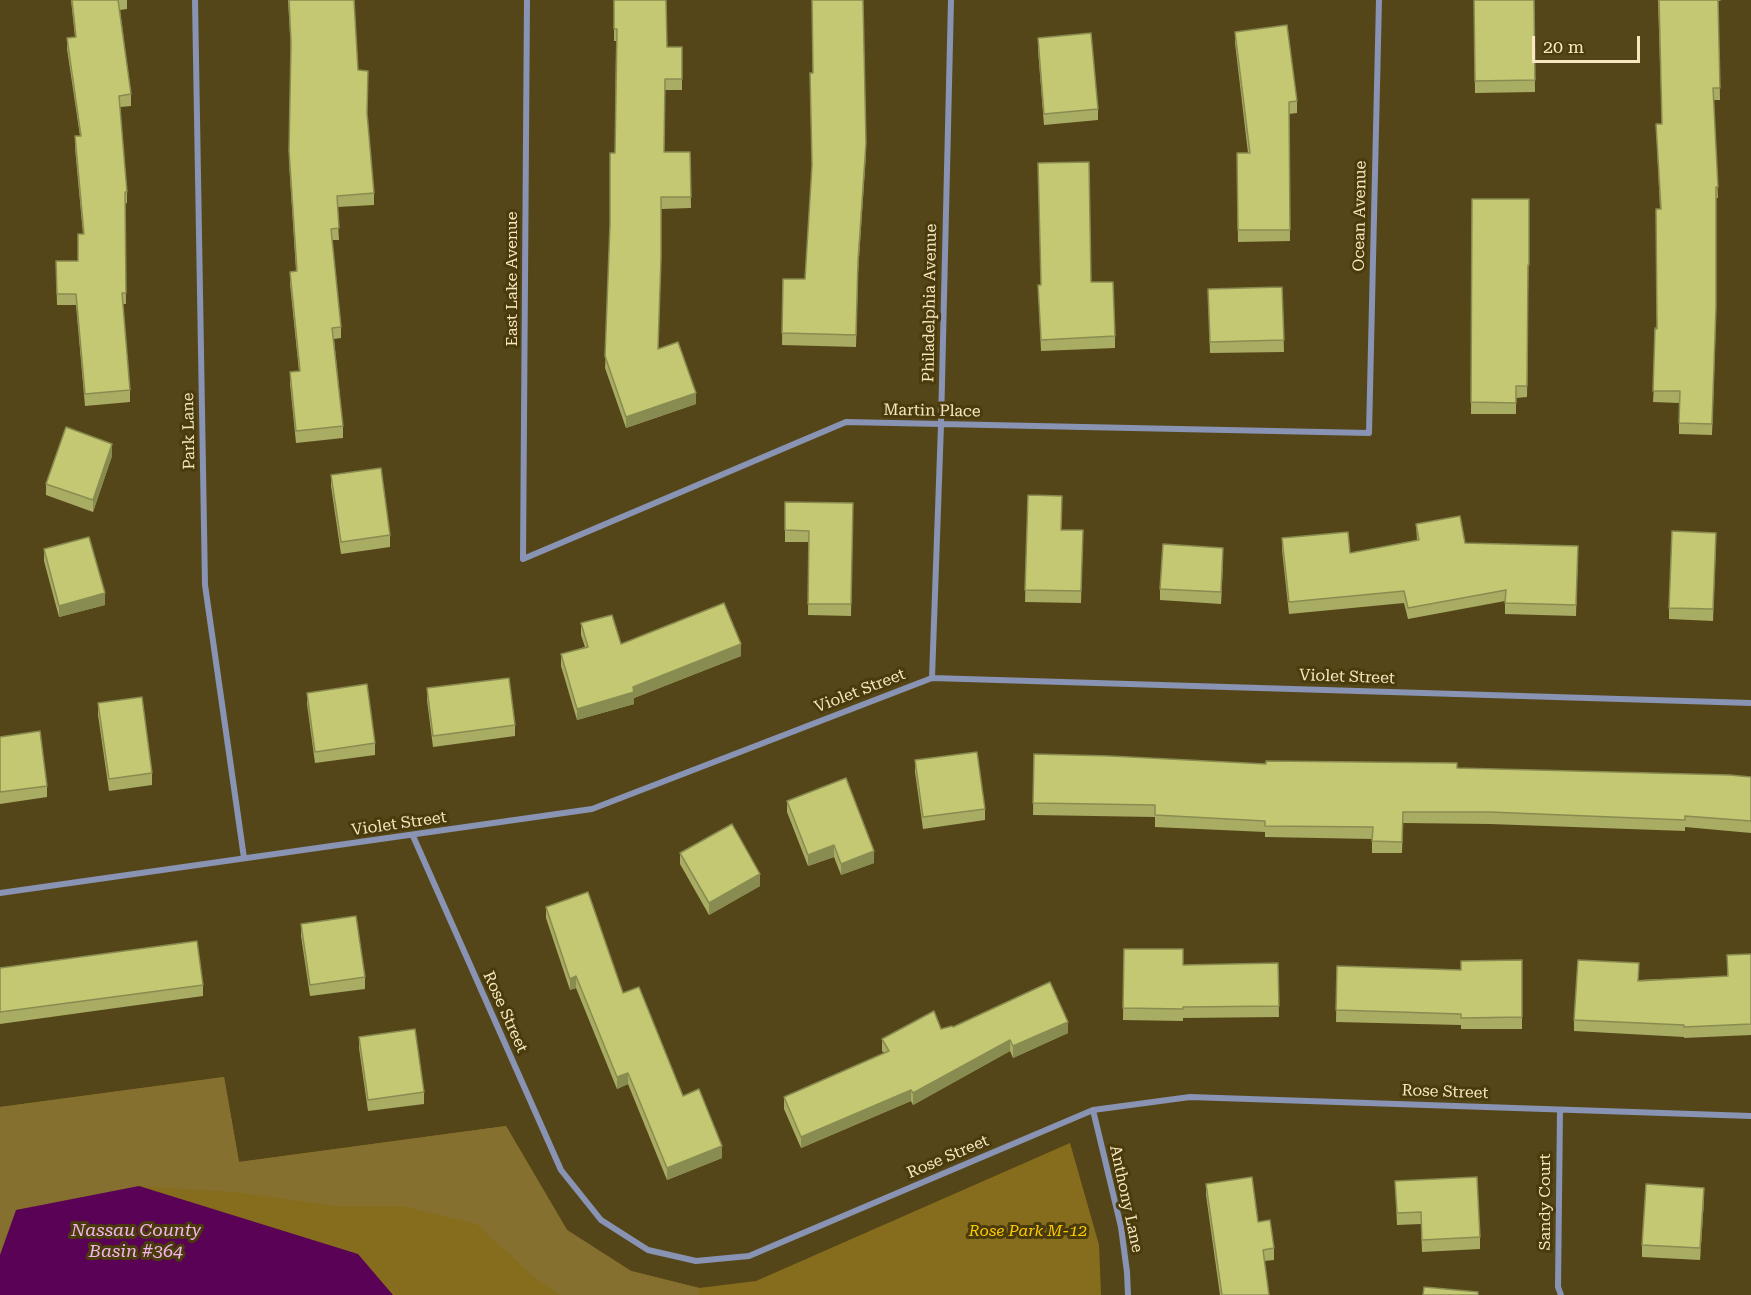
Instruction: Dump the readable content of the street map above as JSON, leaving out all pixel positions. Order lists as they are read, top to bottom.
{
  "streets": {
    "street": [
      "Ocean Avenue",
      "East Lake Avenue",
      "Philadelphia Avenue",
      "Martin Place",
      "Park Lane",
      "Violet Street",
      "Rose Street",
      "Anthony Lane",
      "Sandy Court"
    ]
  },
  "crossings": [
    ["Ocean Avenue", "Martin Place"],
    ["East Lake Avenue", "Martin Place"],
    ["Philadelphia Avenue", "Martin Place"],
    ["Philadelphia Avenue", "Violet Street"],
    ["Park Lane", "Violet Street"],
    ["Violet Street", "Rose Street"],
    ["Rose Street", "Anthony Lane"],
    ["Rose Street", "Sandy Court"]
  ],
  "water": ["Nassau County Basin #364"],
  "parks": ["Rose Park M-12"],
  "scale_bar": "20 m"
}
